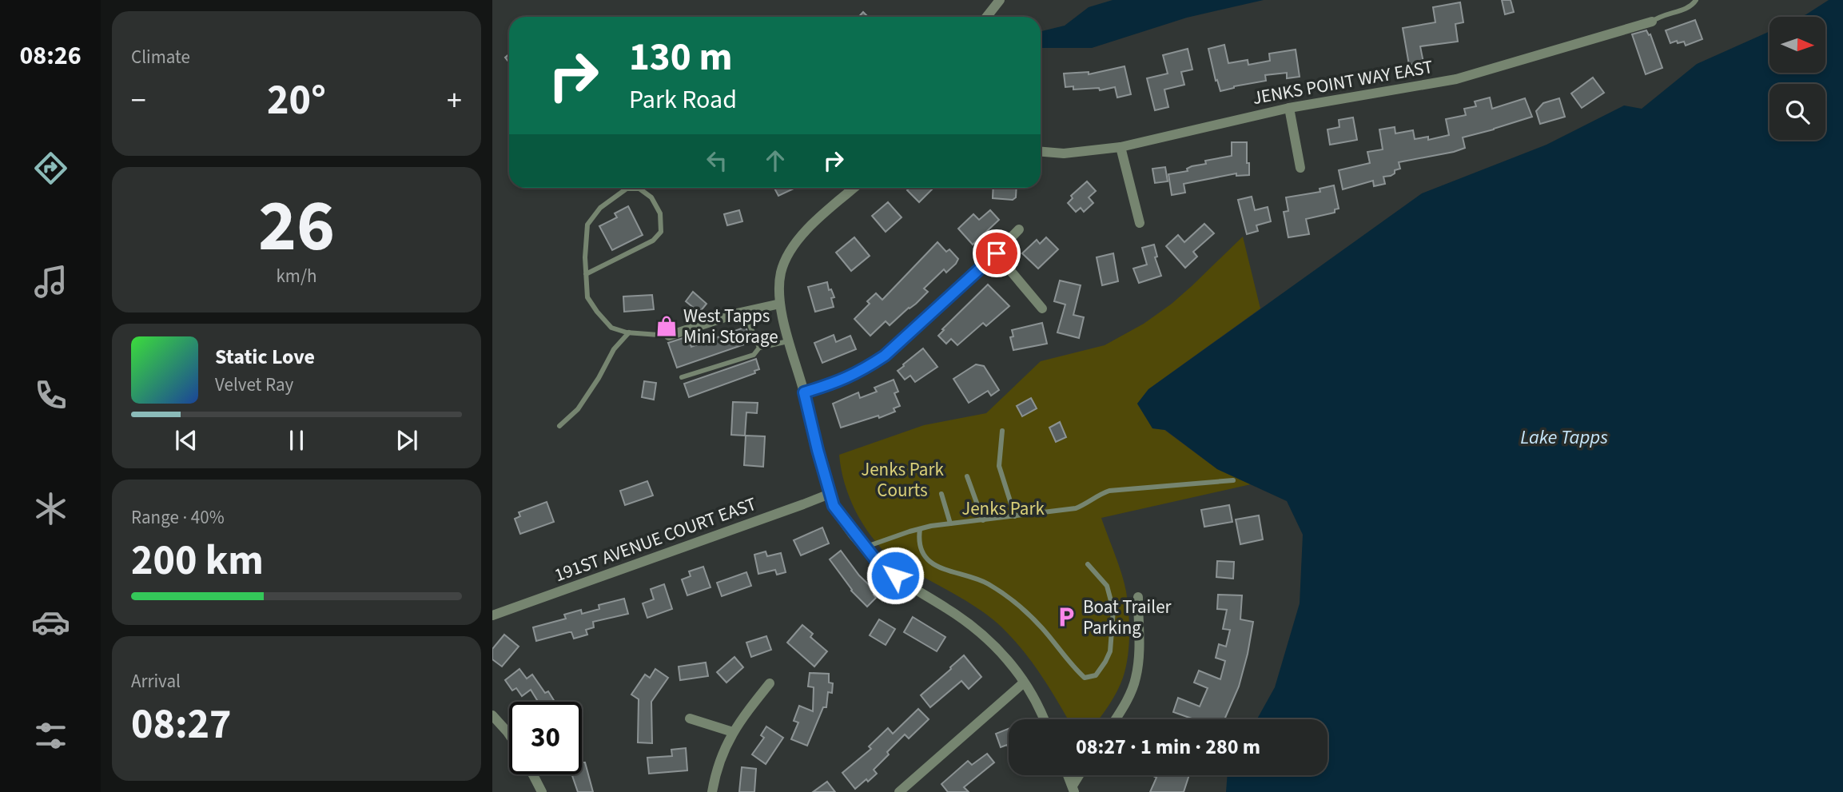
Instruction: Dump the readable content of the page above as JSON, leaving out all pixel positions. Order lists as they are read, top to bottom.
{
  "streets": {
    "street": ["JENKS POINT WAY EAST", "191ST AVENUE COURT EAST"]
  },
  "water": ["Lake Tapps"],
  "parks": ["Jenks Park Courts", "Jenks Park"],
  "places": {
    "shop": ["West Tapps Mini Storage"],
    "parking": ["Boat Trailer Parking"]
  },
  "north": "right",
  "page": {
    "tabs": "08:26",
    "tile": [
      "Climate",
      ["26", "km/h"],
      ["Range · 40%", "200 km"],
      ["Arrival", "08:27"]
    ],
    "turn": ["130 m", "Park Road"],
    "heat": ["−", "20°", "+"],
    "song": ["Static Love", "Velvet Ray"],
    "limit": "30",
    "trip": "08:27 · 1 min · 280 m"
  }
}
